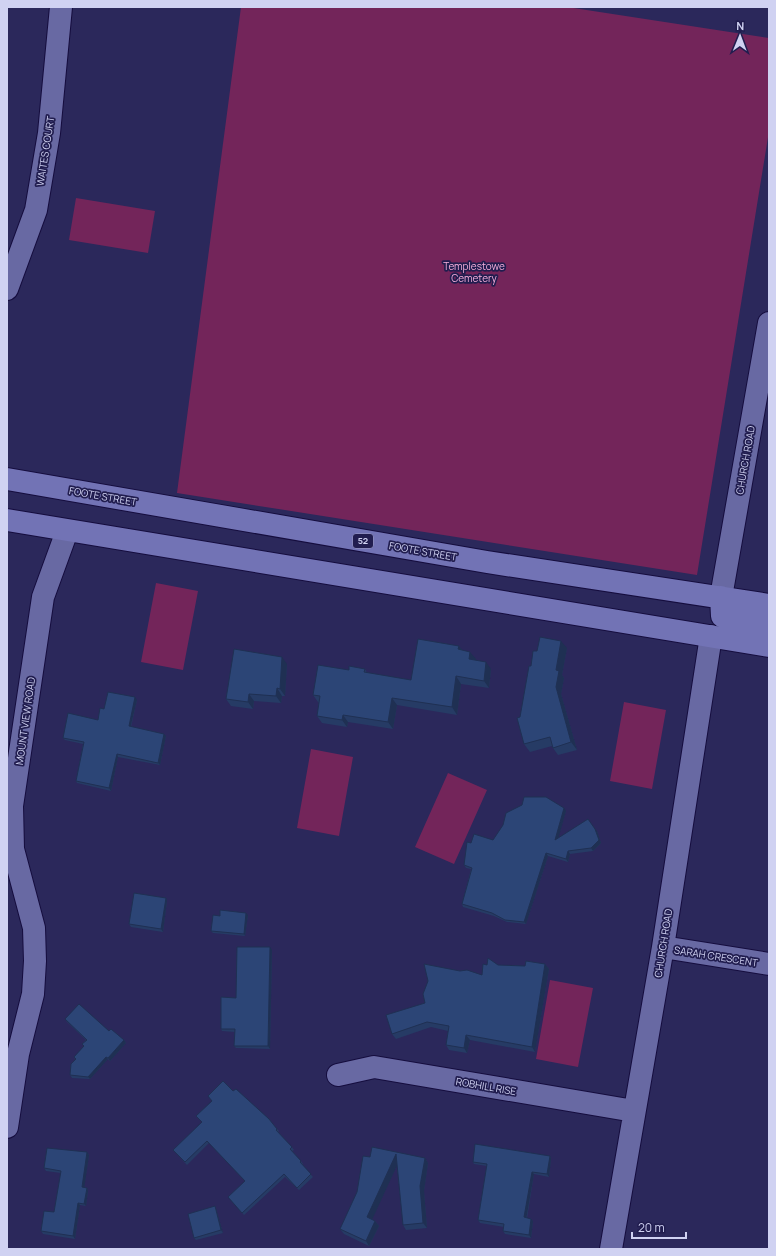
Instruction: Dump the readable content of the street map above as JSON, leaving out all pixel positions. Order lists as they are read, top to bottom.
{
  "streets": {
    "main road": ["FOOTE STREET", "52"],
    "street": [
      "WAITES COURT",
      "CHURCH ROAD",
      "MOUNT VIEW ROAD",
      "SARAH CRESCENT",
      "ROBHILL RISE"
    ]
  },
  "crossings": [
    ["CHURCH ROAD", "FOOTE STREET"],
    ["CHURCH ROAD", "52"],
    ["CHURCH ROAD", "SARAH CRESCENT"],
    ["CHURCH ROAD", "ROBHILL RISE"],
    ["FOOTE STREET", "52"]
  ],
  "parks": ["Templestowe Cemetery"],
  "scale_bar": "20 m",
  "north": "top"
}
